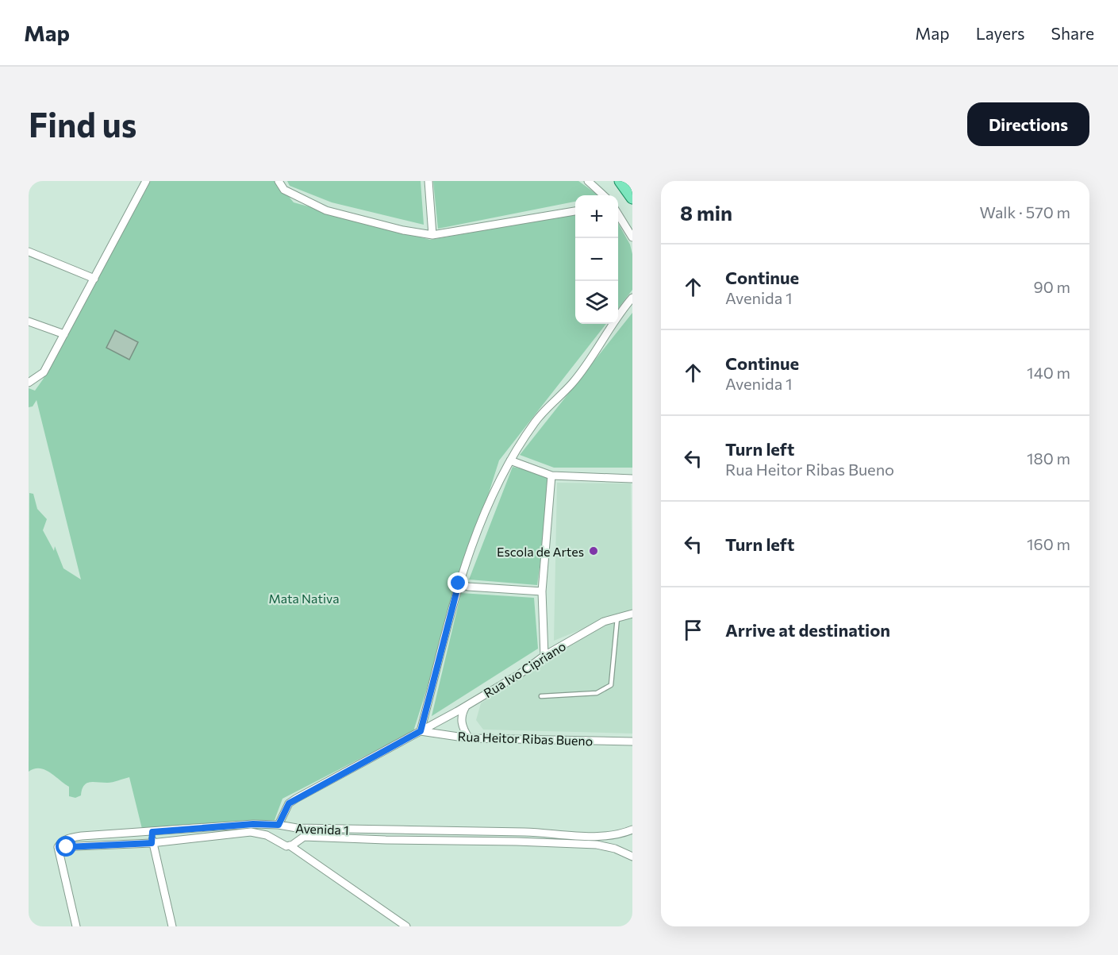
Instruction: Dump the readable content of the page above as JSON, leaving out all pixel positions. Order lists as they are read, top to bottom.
{
  "streets": {
    "street": ["Rua Ivo Cipriano", "Rua Heitor Ribas Bueno", "Avenida 1"]
  },
  "crossings": [
    ["Rua Ivo Cipriano", "Rua Heitor Ribas Bueno"]
  ],
  "parks": ["Mata Nativa"],
  "places": ["Escola de Artes"],
  "page": {
    "header": "Map",
    "nav": ["Map", "Layers", "Share"],
    "buttons": "Directions",
    "title": "Find us",
    "heading": ["8 min", "Walk · 570 m"],
    "map_buttons": ["+", "−"],
    "list": [
      ["Continue", "Avenida 1", "90 m"],
      ["Continue", "Avenida 1", "140 m"],
      ["Turn left", "Rua Heitor Ribas Bueno", "180 m"],
      ["Turn left", "160 m"],
      "Arrive at destination"
    ]
  }
}
